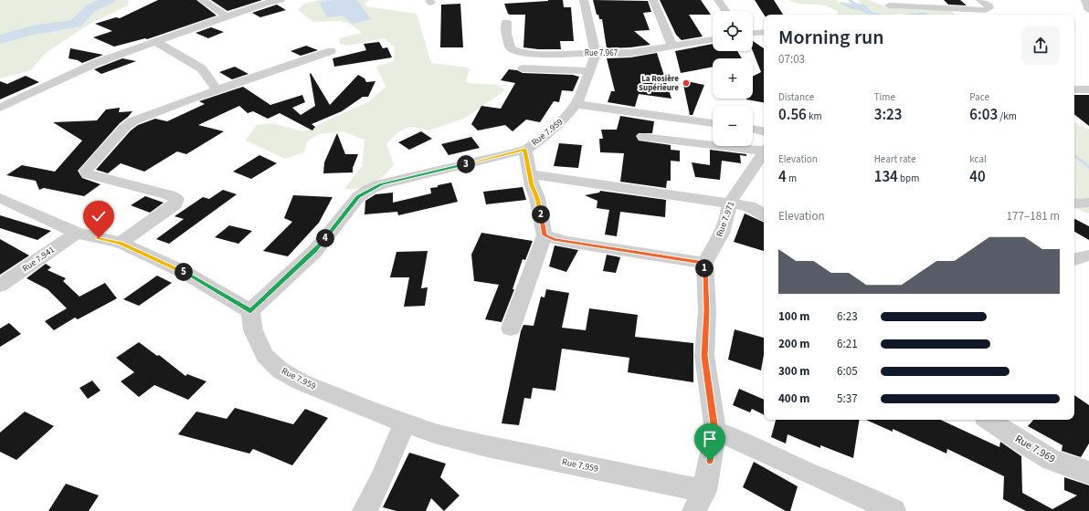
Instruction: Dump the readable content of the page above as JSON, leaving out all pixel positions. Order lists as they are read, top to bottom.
{
  "streets": {
    "street": [
      "Rue 7.967",
      "Rue 7.959",
      "Rue 7.971",
      "Rue 7.941",
      "Rue 7.969"
    ]
  },
  "crossings": [
    ["Rue 7.967", "Rue 7.959"]
  ],
  "places": ["La Rosière Supérieure"],
  "page": {
    "map_buttons": ["+", "−"],
    "heading": ["Morning run", "07:03"],
    "stats": [
      ["Distance", "0.56 km"],
      ["Time", "3:23"],
      ["Pace", "6:03 /km"],
      ["Elevation", "4 m"],
      ["Heart rate", "134 bpm"],
      ["kcal", "40"]
    ],
    "pins": [
      "3",
      "2",
      "4",
      "1",
      "5"
    ],
    "chart": ["Elevation", "177–181 m"],
    "list": [
      {
        "name": "100 m",
        "note": "6:23"
      },
      {
        "name": "200 m",
        "note": "6:21"
      },
      {
        "name": "300 m",
        "note": "6:05"
      },
      {
        "name": "400 m",
        "note": "5:37"
      }
    ]
  }
}
